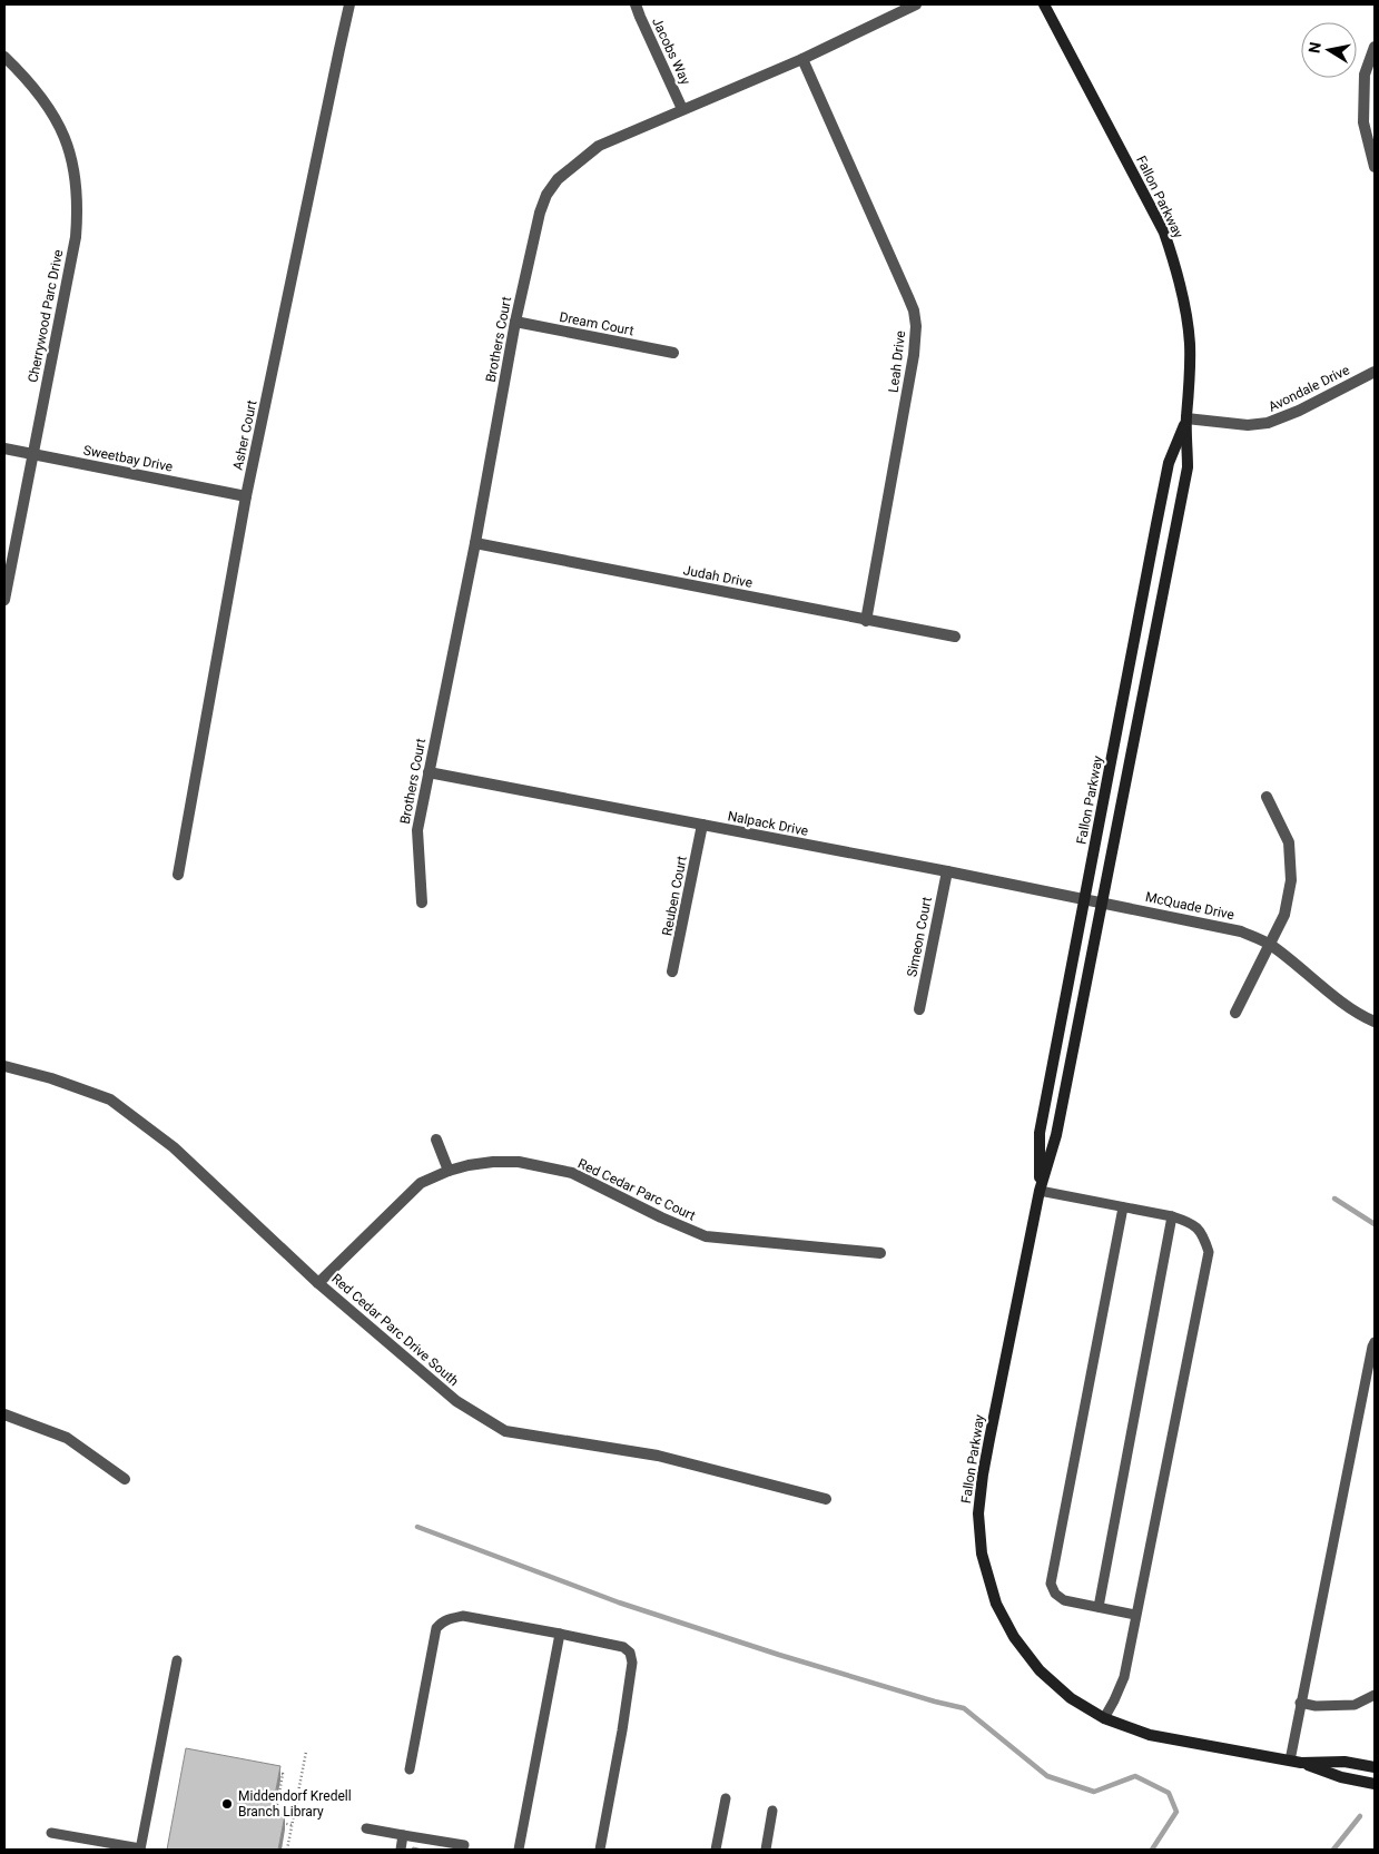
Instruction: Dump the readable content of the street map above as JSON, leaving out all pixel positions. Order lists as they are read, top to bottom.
{
  "streets": {
    "street": [
      "Jacobs Way",
      "Fallon Parkway",
      "Cherrywood Parc Drive",
      "Dream Court",
      "Brothers Court",
      "Leah Drive",
      "Avondale Drive",
      "Asher Court",
      "Sweetbay Drive",
      "Judah Drive",
      "Nalpack Drive",
      "Reuben Court",
      "McQuade Drive",
      "Simeon Court",
      "Red Cedar Parc Court",
      "Red Cedar Parc Drive South"
    ]
  },
  "crossings": [
    ["Jacobs Way", "Brothers Court"],
    ["Fallon Parkway", "Avondale Drive"],
    ["Fallon Parkway", "Nalpack Drive"],
    ["Fallon Parkway", "McQuade Drive"],
    ["Cherrywood Parc Drive", "Sweetbay Drive"],
    ["Dream Court", "Brothers Court"],
    ["Brothers Court", "Leah Drive"],
    ["Brothers Court", "Judah Drive"],
    ["Brothers Court", "Nalpack Drive"],
    ["Leah Drive", "Judah Drive"],
    ["Asher Court", "Sweetbay Drive"],
    ["Nalpack Drive", "Reuben Court"],
    ["Nalpack Drive", "McQuade Drive"],
    ["Nalpack Drive", "Simeon Court"],
    ["Red Cedar Parc Court", "Red Cedar Parc Drive South"]
  ],
  "places": ["Middendorf Kredell Branch Library"],
  "north": "left"
}
